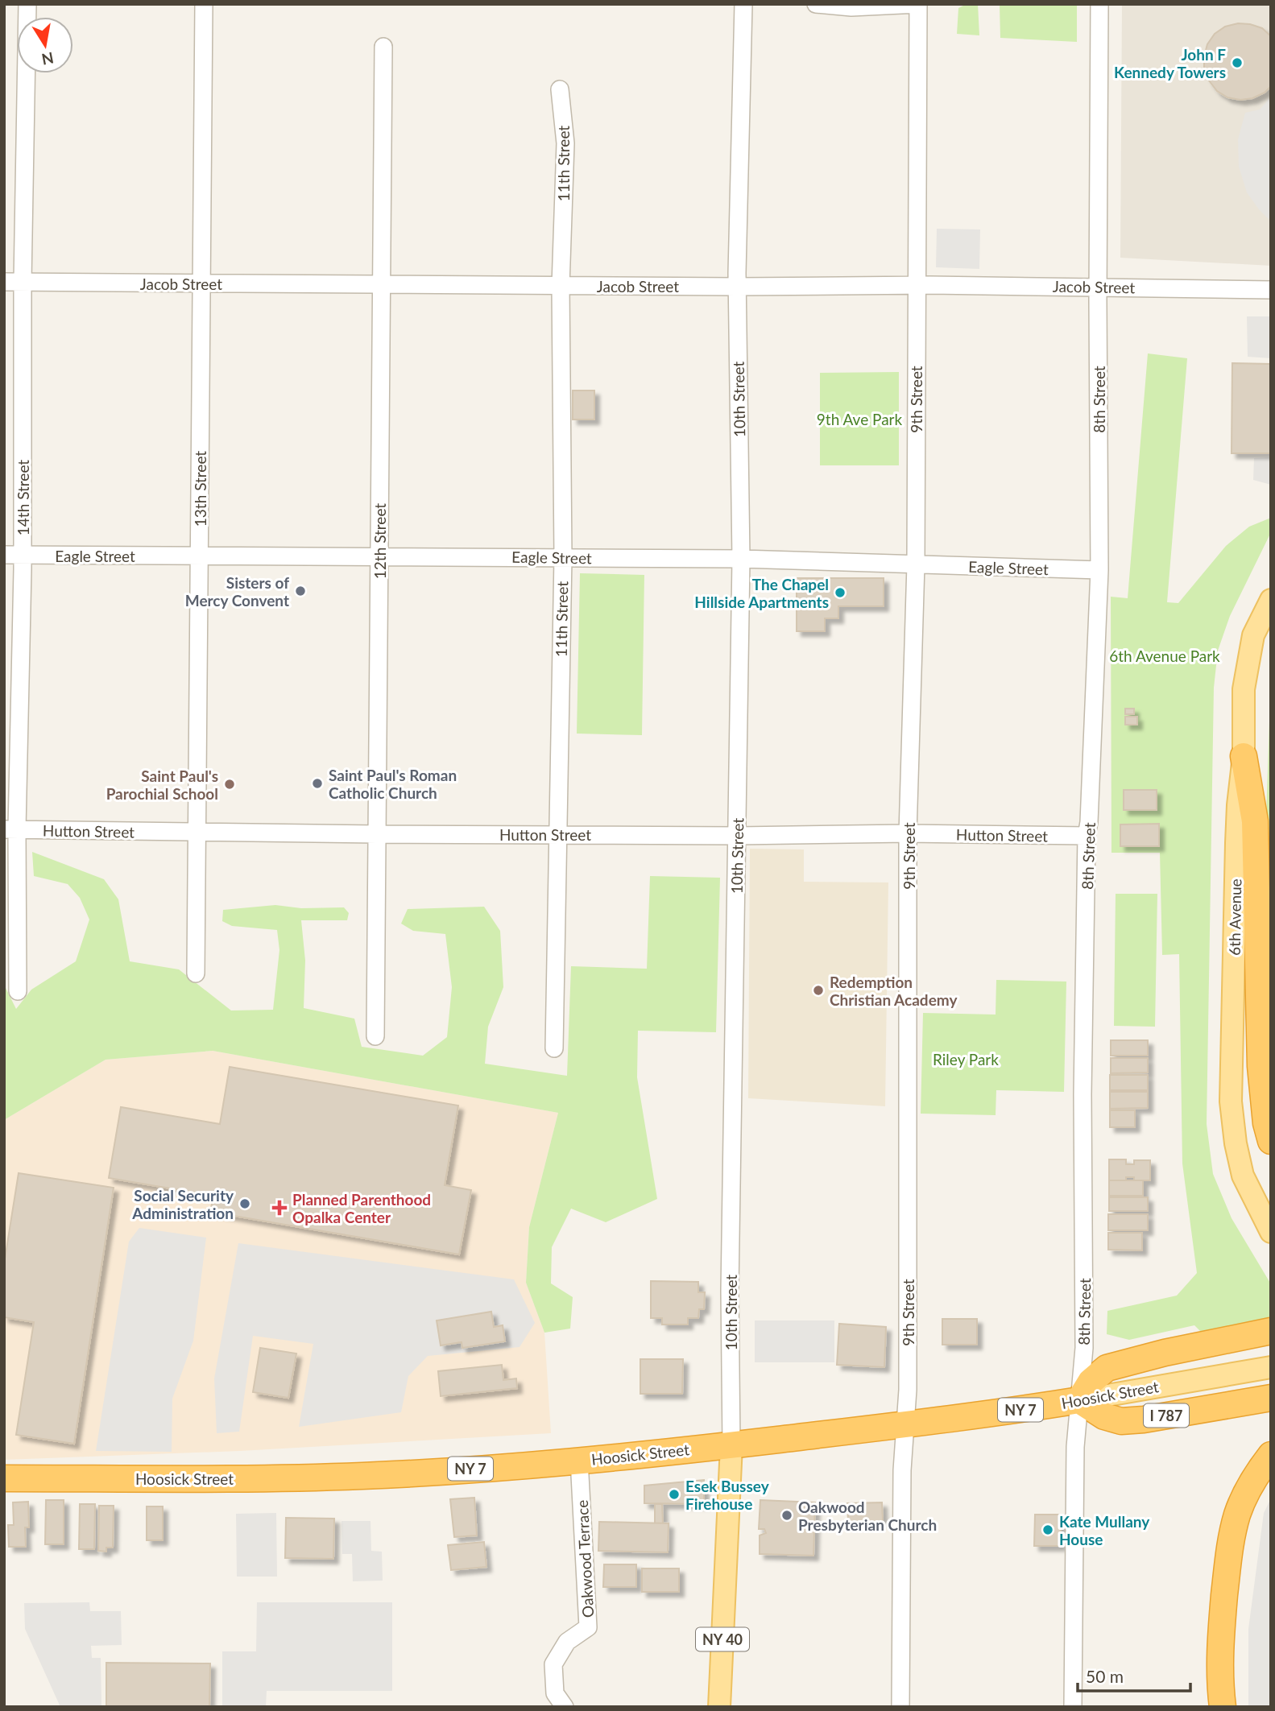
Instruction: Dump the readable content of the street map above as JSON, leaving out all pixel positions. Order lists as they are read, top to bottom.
{
  "streets": {
    "highway": ["Hoosick Street", "NY 7", "I 787"],
    "main road": ["10th Street", "6th Avenue", "NY 40"],
    "street": [
      "11th Street",
      "Jacob Street",
      "9th Street",
      "8th Street",
      "13th Street",
      "14th Street",
      "12th Street",
      "Eagle Street",
      "Hutton Street",
      "Oakwood Terrace"
    ]
  },
  "crossings": [
    ["11th Street", "Jacob Street"],
    ["11th Street", "Eagle Street"],
    ["11th Street", "Hutton Street"],
    ["Jacob Street", "10th Street"],
    ["Jacob Street", "9th Street"],
    ["Jacob Street", "8th Street"],
    ["Jacob Street", "13th Street"],
    ["Jacob Street", "14th Street"],
    ["Jacob Street", "12th Street"],
    ["10th Street", "Eagle Street"],
    ["10th Street", "Hutton Street"],
    ["10th Street", "Hoosick Street"],
    ["9th Street", "Eagle Street"],
    ["9th Street", "Hutton Street"],
    ["9th Street", "Hoosick Street"],
    ["8th Street", "Eagle Street"],
    ["8th Street", "Hutton Street"],
    ["8th Street", "Hoosick Street"],
    ["8th Street", "I 787"],
    ["13th Street", "Eagle Street"],
    ["13th Street", "Hutton Street"],
    ["14th Street", "Eagle Street"],
    ["14th Street", "Hutton Street"],
    ["12th Street", "Eagle Street"],
    ["12th Street", "Hutton Street"],
    ["Hoosick Street", "I 787"],
    ["Hoosick Street", "Oakwood Terrace"]
  ],
  "parks": ["9th Ave Park", "6th Avenue Park", "Riley Park"],
  "places": {
    "other": [
      "John F Kennedy Towers",
      "Sisters of Mercy Convent",
      "The Chapel Hillside Apartments",
      "Saint Paul's Roman Catholic Church",
      "Saint Paul's Parochial School",
      "Redemption Christian Academy",
      "Social Security Administration",
      "Esek Bussey Firehouse",
      "Oakwood Presbyterian Church",
      "Kate Mullany House"
    ],
    "health": ["Planned Parenthood Opalka Center"]
  },
  "scale_bar": "50 m",
  "north": "bottom"
}
